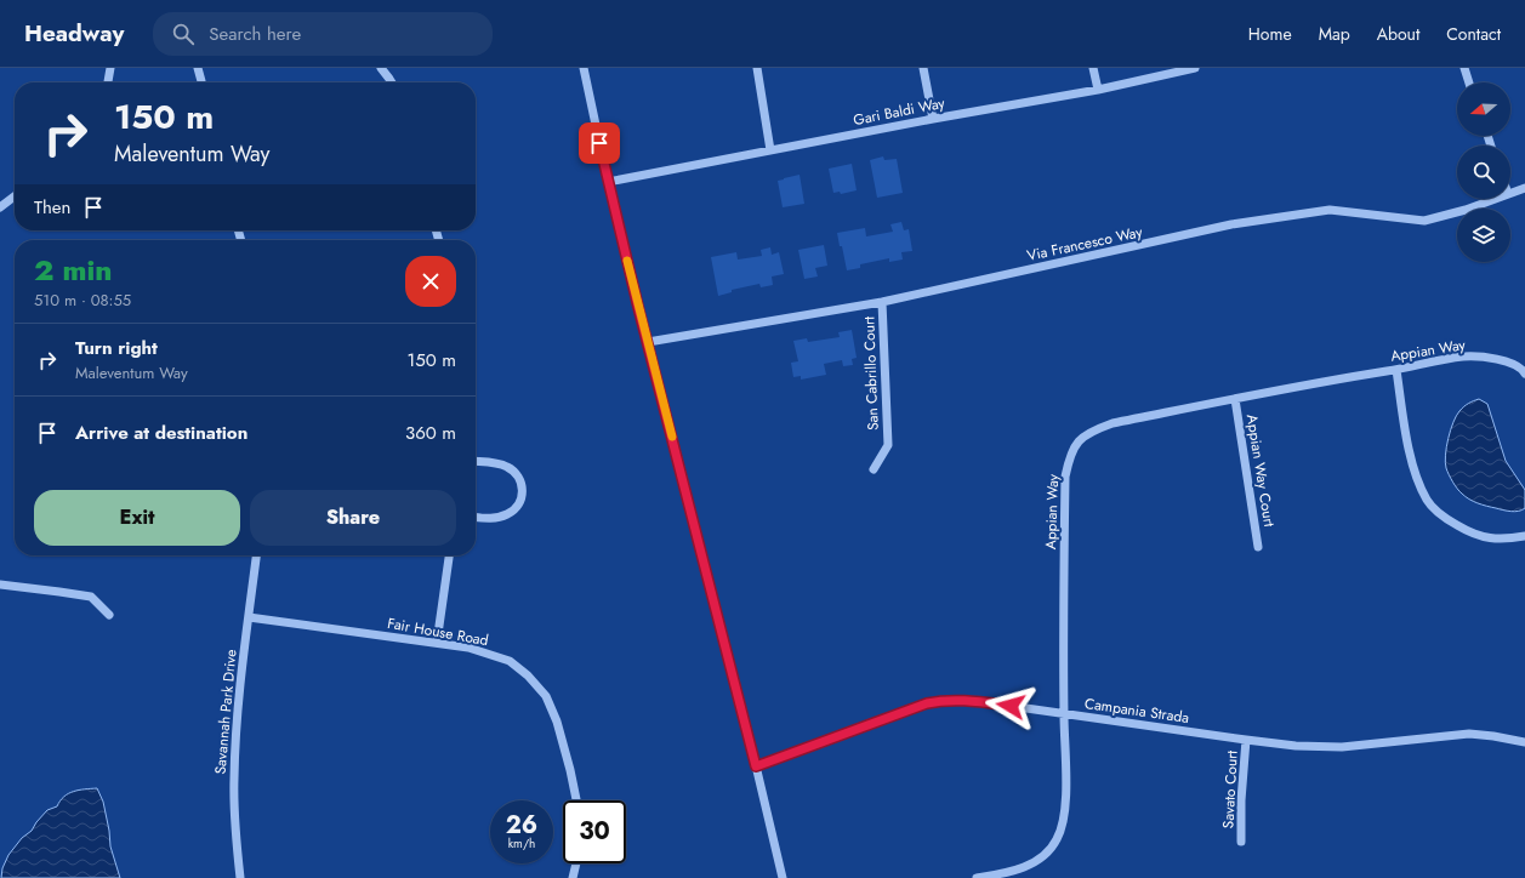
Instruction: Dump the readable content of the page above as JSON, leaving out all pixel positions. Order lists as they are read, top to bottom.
{
  "streets": {
    "street": [
      "Gari Baldi Way",
      "Via Francesco Way",
      "Appian Way",
      "San Cabrillo Court",
      "Appian Way Court",
      "Fair House Road",
      "Campania Strada",
      "Savannah Park Drive",
      "Savato Court"
    ]
  },
  "crossings": [
    ["Via Francesco Way", "San Cabrillo Court"],
    ["Appian Way", "Appian Way Court"],
    ["Appian Way", "Campania Strada"],
    ["Fair House Road", "Savannah Park Drive"],
    ["Campania Strada", "Savato Court"]
  ],
  "north": "left",
  "page": {
    "header": "Headway",
    "search": "Search here",
    "nav": [
      "Home",
      "Map",
      "About",
      "Contact"
    ],
    "turn": ["150 m", "Maleventum Way"],
    "then": "Then",
    "heading": ["2 min", "510 m · 08:55"],
    "list": [
      {
        "name": "Turn right",
        "note": "Maleventum Way",
        "value": "150 m"
      },
      {
        "name": "Arrive at destination",
        "value": "360 m"
      }
    ],
    "buttons": ["Exit", "Share"],
    "speed": "26 km/h",
    "limit": "30"
  }
}
